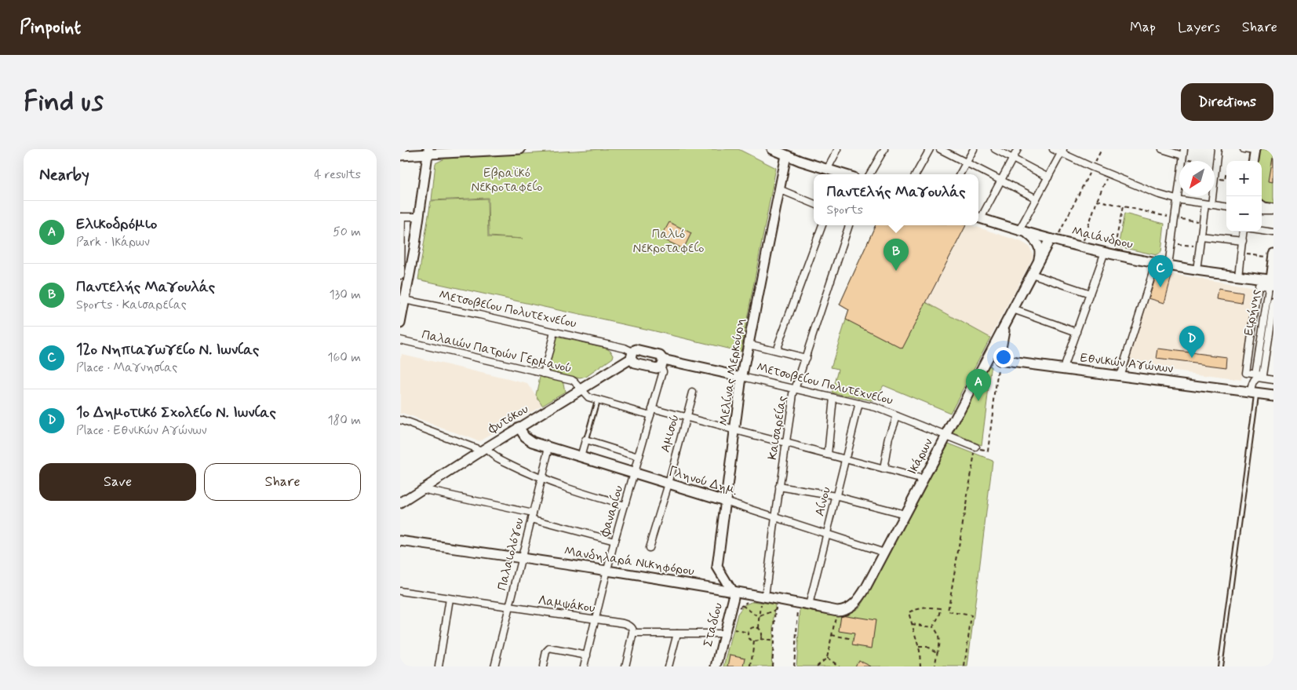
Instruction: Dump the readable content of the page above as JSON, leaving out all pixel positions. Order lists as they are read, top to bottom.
{
  "streets": {
    "street": [
      "Μαιάνδρου",
      "Μετσοβείου Πολυτεχνείου",
      "Ειρήνης",
      "Παλαιών Πατρών Γερμανού",
      "Εθνικών Αγώνων",
      "Μελίνας Μερκούρη",
      "Φυτόκου",
      "Καισαρείας",
      "Αμισού",
      "Ικάρων",
      "Γληνού Δημ.",
      "Αίνου",
      "Φαναρίου",
      "Παλαιολόγου",
      "Μανδηλαρά Νικηφόρου",
      "Λαμψάκου",
      "Σταδίου"
    ]
  },
  "crossings": [
    ["Μαιάνδρου", "Ειρήνης"],
    ["Μαιάνδρου", "Ικάρων"],
    ["Μετσοβείου Πολυτεχνείου", "Μελίνας Μερκούρη"],
    ["Μετσοβείου Πολυτεχνείου", "Φυτόκου"],
    ["Μετσοβείου Πολυτεχνείου", "Καισαρείας"],
    ["Μετσοβείου Πολυτεχνείου", "Ικάρων"],
    ["Μετσοβείου Πολυτεχνείου", "Αίνου"],
    ["Μετσοβείου Πολυτεχνείου", "Φαναρίου"],
    ["Παλαιών Πατρών Γερμανού", "Φυτόκου"],
    ["Παλαιών Πατρών Γερμανού", "Φαναρίου"],
    ["Εθνικών Αγώνων", "Ικάρων"],
    ["Μελίνας Μερκούρη", "Γληνού Δημ."],
    ["Μελίνας Μερκούρη", "Μανδηλαρά Νικηφόρου"],
    ["Μελίνας Μερκούρη", "Σταδίου"],
    ["Φυτόκου", "Γληνού Δημ."],
    ["Καισαρείας", "Γληνού Δημ."],
    ["Καισαρείας", "Μανδηλαρά Νικηφόρου"],
    ["Αμισού", "Γληνού Δημ."],
    ["Ικάρων", "Γληνού Δημ."],
    ["Ικάρων", "Μανδηλαρά Νικηφόρου"],
    ["Γληνού Δημ.", "Αίνου"],
    ["Γληνού Δημ.", "Φαναρίου"],
    ["Γληνού Δημ.", "Παλαιολόγου"],
    ["Αίνου", "Μανδηλαρά Νικηφόρου"],
    ["Φαναρίου", "Μανδηλαρά Νικηφόρου"],
    ["Φαναρίου", "Λαμψάκου"],
    ["Παλαιολόγου", "Μανδηλαρά Νικηφόρου"],
    ["Παλαιολόγου", "Λαμψάκου"],
    ["Μανδηλαρά Νικηφόρου", "Σταδίου"]
  ],
  "parks": ["Εβραϊκό Νεκροταφείο", "Παλιό Νεκροταφείο"],
  "north": "bottom left",
  "page": {
    "header": "Pinpoint",
    "nav": ["Map", "Layers", "Share"],
    "buttons": [
      "Directions",
      ["Save", "Share"]
    ],
    "title": "Find us",
    "heading": ["Nearby", "4 results"],
    "map_buttons": ["+", "−"],
    "popup": ["Παντελής Μαγουλάς", "Sports"],
    "list": [
      {
        "mark": "A",
        "name": "Ελικοδρόμιο",
        "note": "Park · Ικάρων",
        "value": "50 m"
      },
      {
        "mark": "B",
        "name": "Παντελής Μαγουλάς",
        "note": "Sports · Καισαρείας",
        "value": "130 m"
      },
      {
        "mark": "C",
        "name": "12ο Νηπιαγωγείο Ν. Ιωνίας",
        "note": "Place · Μαγνησίας",
        "value": "160 m"
      },
      {
        "mark": "D",
        "name": "1ο Δημοτικό Σχολείο Ν. Ιωνίας",
        "note": "Place · Εθνικών Αγώνων",
        "value": "180 m"
      }
    ],
    "pins": [
      "B",
      "C",
      "D",
      "A"
    ]
  }
}
